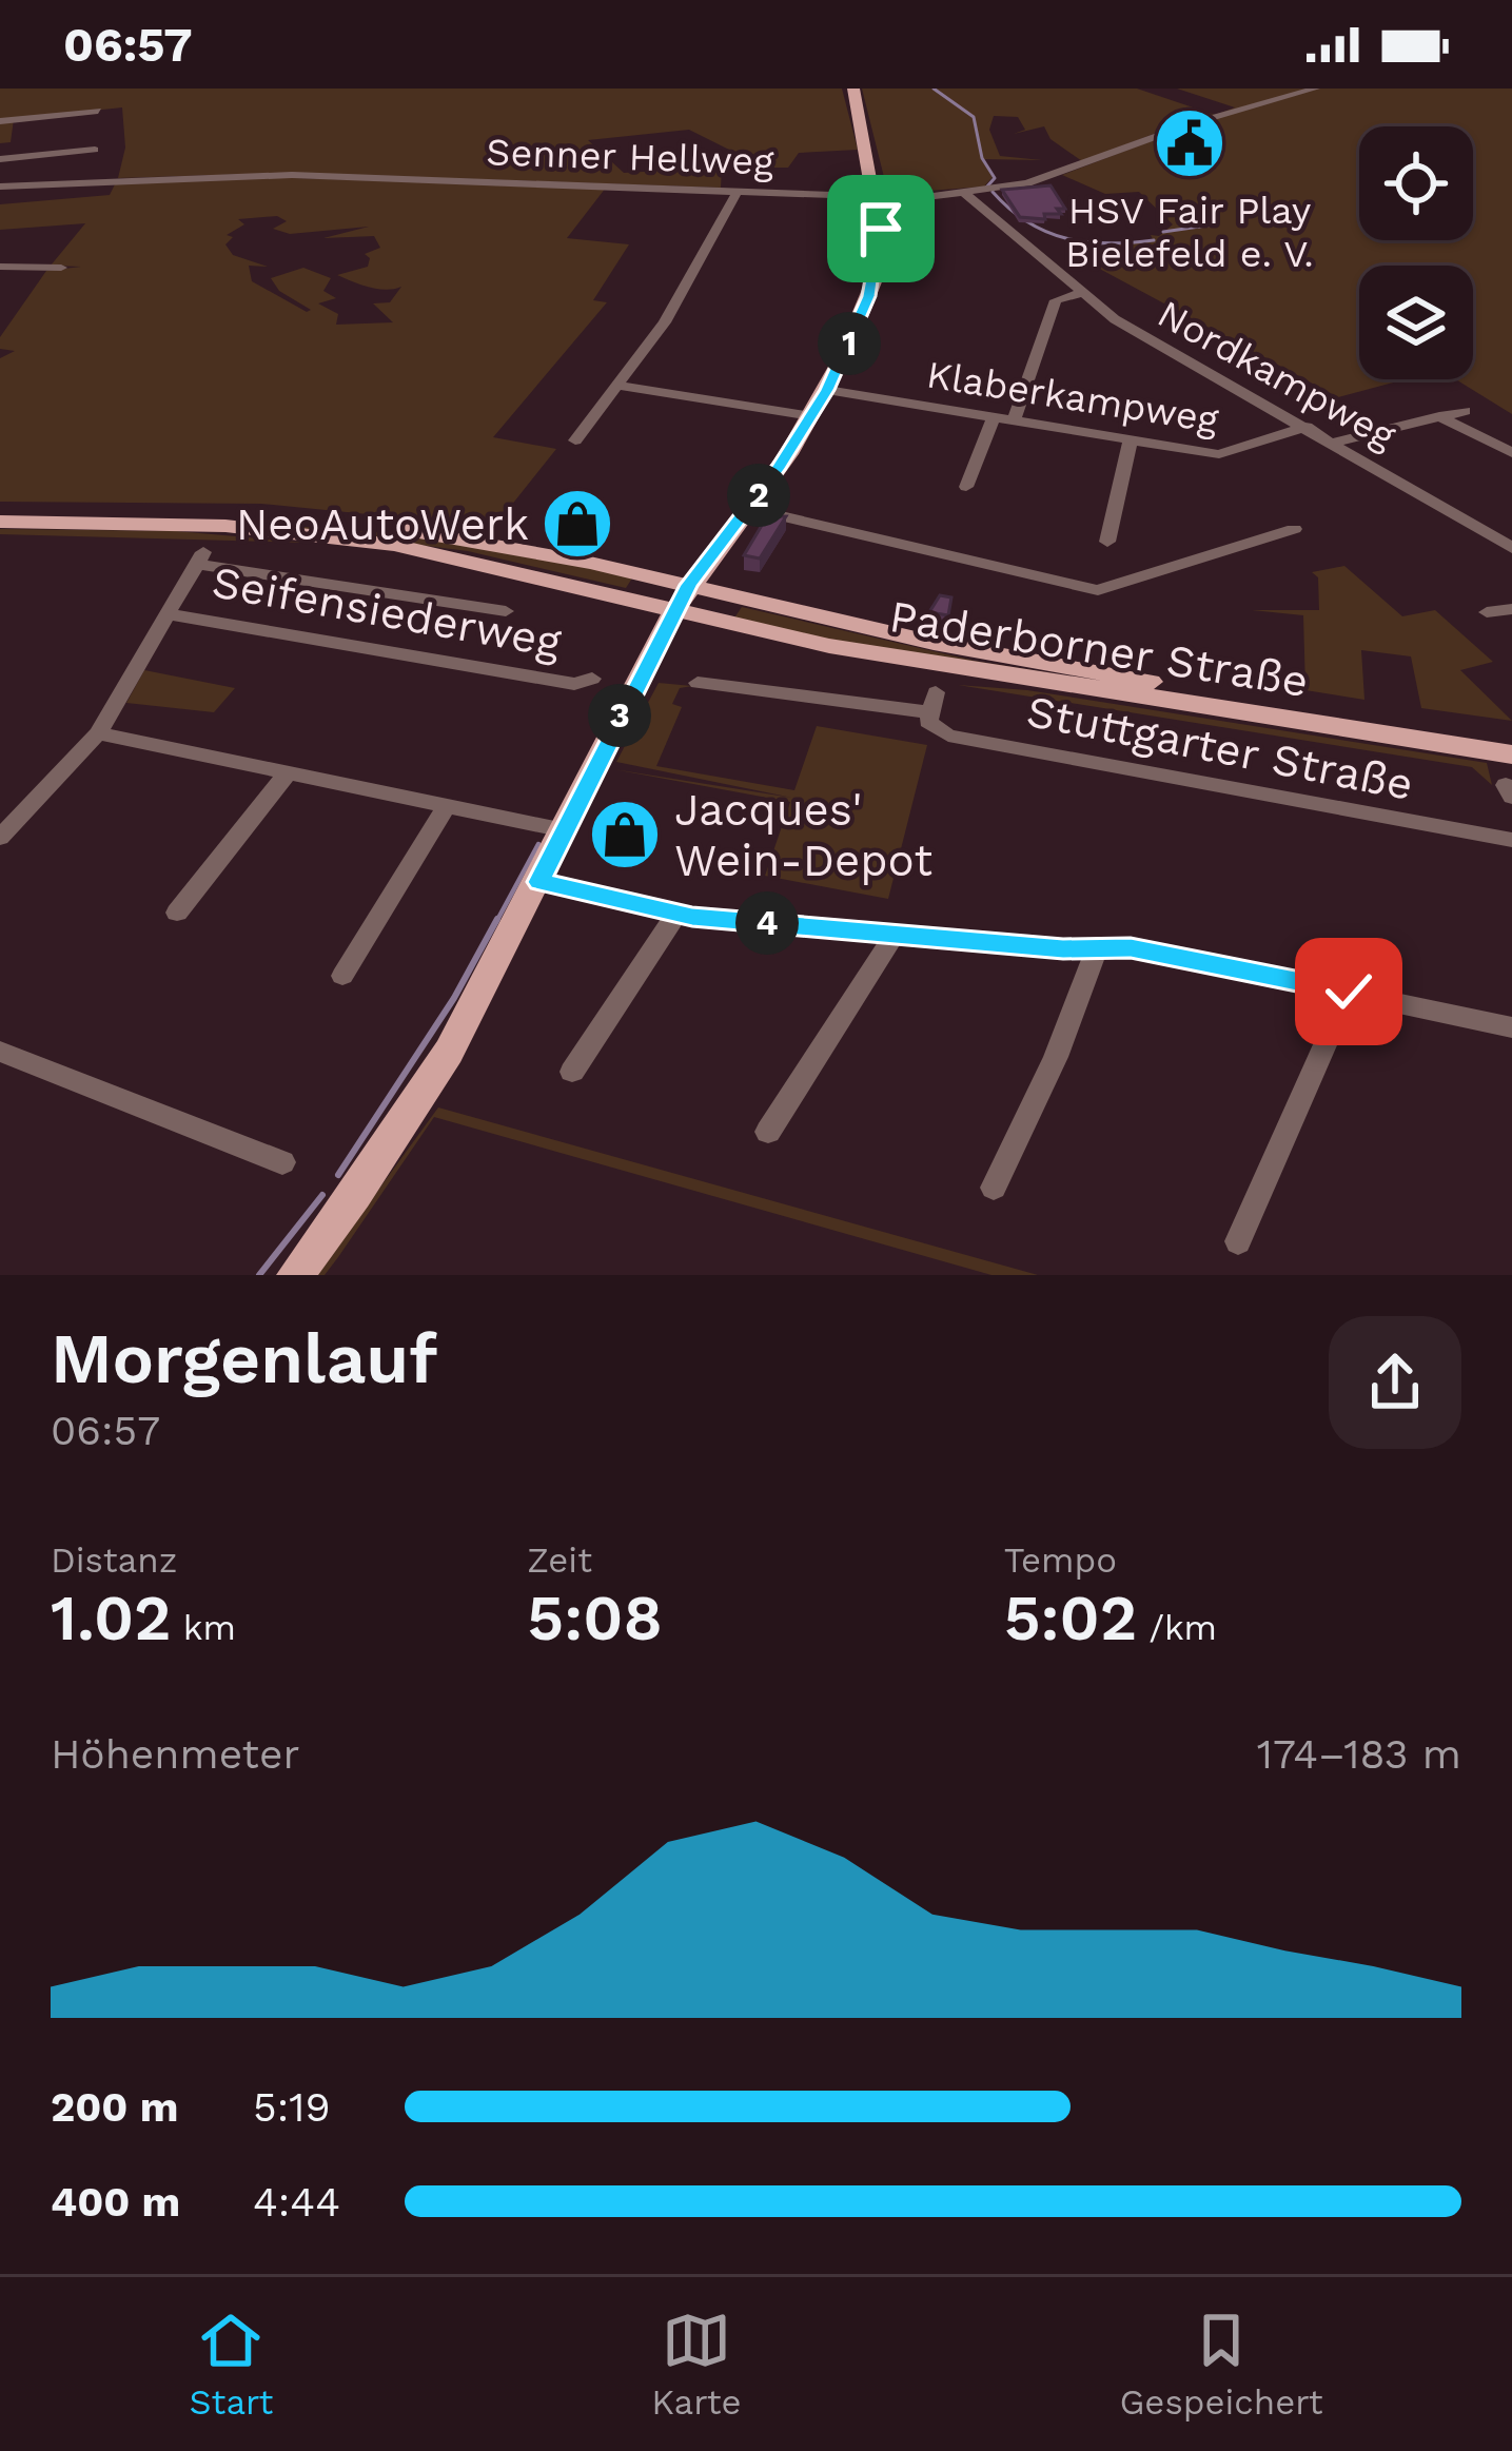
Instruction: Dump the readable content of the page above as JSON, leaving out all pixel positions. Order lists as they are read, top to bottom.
{
  "streets": {
    "main road": ["Paderborner Straße"],
    "street": [
      "Senner Hellweg",
      "Nordkampweg",
      "Klaberkampweg",
      "Seifensiederweg",
      "Stuttgarter Straße"
    ]
  },
  "crossings": [
    ["Senner Hellweg", "Nordkampweg"],
    ["Nordkampweg", "Klaberkampweg"]
  ],
  "places": {
    "public building": ["HSV Fair Play Bielefeld e. V."],
    "shop": ["NeoAutoWerk", "Jacques' Wein-Depot"]
  },
  "page": {
    "status": "06:57",
    "pins": [
      "1",
      "2",
      "3",
      "4"
    ],
    "heading": ["Morgenlauf", "06:57"],
    "stats": [
      ["Distanz", "1.02 km"],
      ["Zeit", "5:08"],
      ["Tempo", "5:02 /km"]
    ],
    "chart": ["Höhenmeter", "174–183 m"],
    "list": [
      {
        "name": "200 m",
        "note": "5:19"
      },
      {
        "name": "400 m",
        "note": "4:44"
      }
    ],
    "tabs": ["Start", "Karte", "Gespeichert"]
  }
}
